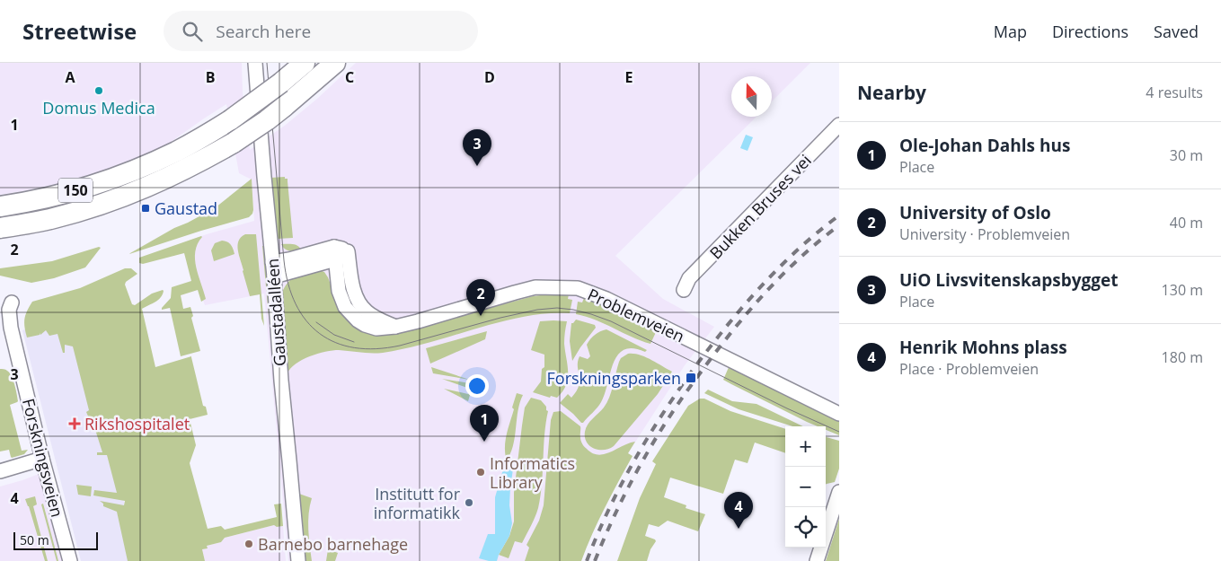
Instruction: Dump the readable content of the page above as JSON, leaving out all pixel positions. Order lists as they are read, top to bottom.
{
  "streets": {
    "highway": ["150"],
    "street": [
      "Bukken Bruses vei",
      "Gaustadalléen",
      "Problemveien",
      "Forskningsveien"
    ]
  },
  "places": {
    "other": [
      "Domus Medica",
      "Informatics Library",
      "Institutt for informatikk",
      "Barnebo barnehage"
    ],
    "transit": ["Gaustad", "Forskningsparken"],
    "health": ["Rikshospitalet"]
  },
  "scale_bar": "50 m",
  "north": "top",
  "page": {
    "header": "Streetwise",
    "search": "Search here",
    "nav": ["Map", "Directions", "Saved"],
    "heading": ["Nearby", "4 results"],
    "list": [
      {
        "mark": "1",
        "name": "Ole-Johan Dahls hus",
        "note": "Place",
        "value": "30 m"
      },
      {
        "mark": "2",
        "name": "University of Oslo",
        "note": "University · Problemveien",
        "value": "40 m"
      },
      {
        "mark": "3",
        "name": "UiO Livsvitenskapsbygget",
        "note": "Place",
        "value": "130 m"
      },
      {
        "mark": "4",
        "name": "Henrik Mohns plass",
        "note": "Place · Problemveien",
        "value": "180 m"
      }
    ],
    "pins": [
      "3",
      "2",
      "1",
      "4"
    ],
    "map_buttons": ["+", "−"],
    "scale": "50 m"
  },
  "grid": {
    "columns": [
      "A",
      "B",
      "C",
      "D",
      "E"
    ],
    "rows": [
      "1",
      "2",
      "3",
      "4"
    ]
  }
}
